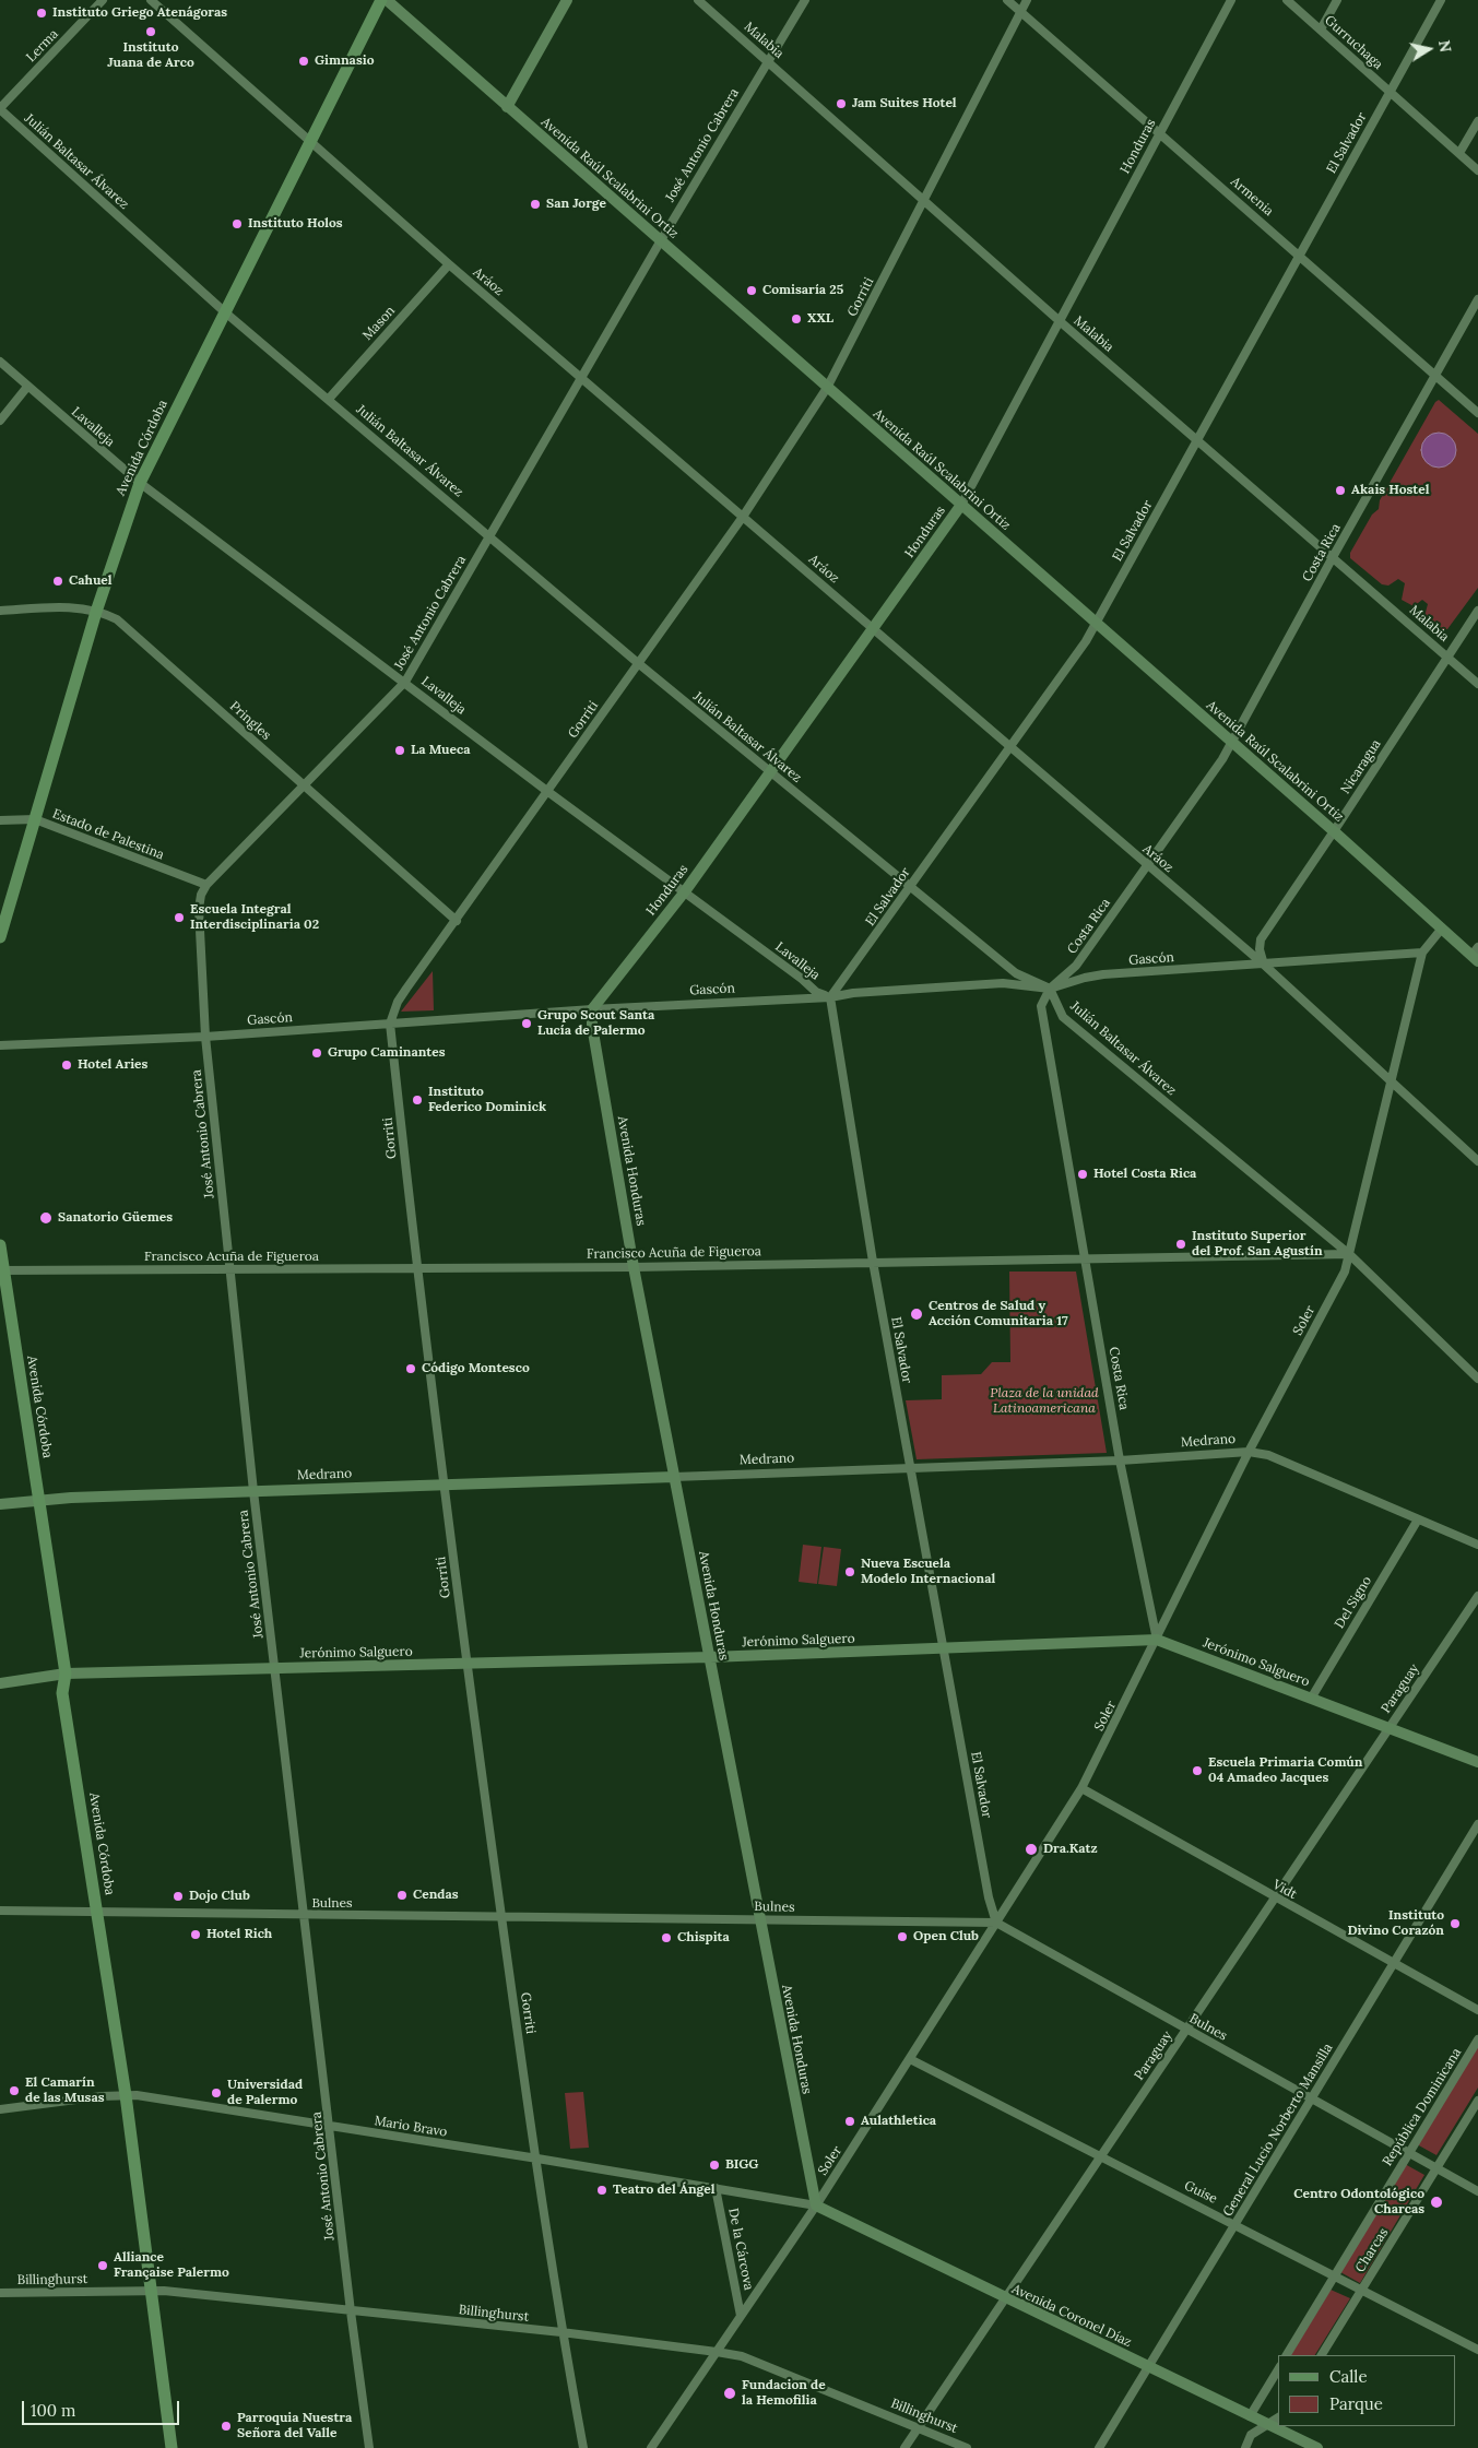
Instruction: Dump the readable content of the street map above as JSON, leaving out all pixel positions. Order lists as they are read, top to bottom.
{
  "streets": {
    "main road": [
      "Honduras",
      "Avenida Raúl Scalabrini Ortiz",
      "Avenida Córdoba",
      "Avenida Honduras",
      "Medrano",
      "Jerónimo Salguero",
      "Avenida Coronel Díaz"
    ],
    "street": [
      "Malabia",
      "Gurruchaga",
      "Lerma",
      "El Salvador",
      "José Antonio Cabrera",
      "Julián Baltasar Álvarez",
      "Armenia",
      "Aráoz",
      "Gorriti",
      "Mason",
      "Lavalleja",
      "Costa Rica",
      "Pringles",
      "Nicaragua",
      "Estado de Palestina",
      "Gascón",
      "Francisco Acuña de Figueroa",
      "Soler",
      "Del Signo",
      "Paraguay",
      "Vidt",
      "Bulnes",
      "República Dominicana",
      "Mario Bravo",
      "General Lucio Norberto Mansilla",
      "Guise",
      "De la Cárcova",
      "Charcas",
      "Billinghurst"
    ]
  },
  "crossings": [
    ["Malabia", "El Salvador"],
    ["Malabia", "José Antonio Cabrera"],
    ["Malabia", "Honduras"],
    ["Malabia", "Gorriti"],
    ["Malabia", "Costa Rica"],
    ["Malabia", "Nicaragua"],
    ["Gurruchaga", "El Salvador"],
    ["Lerma", "Julián Baltasar Álvarez"],
    ["El Salvador", "Julián Baltasar Álvarez"],
    ["El Salvador", "Avenida Raúl Scalabrini Ortiz"],
    ["El Salvador", "Armenia"],
    ["El Salvador", "Aráoz"],
    ["El Salvador", "Lavalleja"],
    ["El Salvador", "Gascón"],
    ["El Salvador", "Francisco Acuña de Figueroa"],
    ["El Salvador", "Soler"],
    ["El Salvador", "Medrano"],
    ["El Salvador", "Jerónimo Salguero"],
    ["El Salvador", "Bulnes"],
    ["José Antonio Cabrera", "Julián Baltasar Álvarez"],
    ["José Antonio Cabrera", "Avenida Raúl Scalabrini Ortiz"],
    ["José Antonio Cabrera", "Aráoz"],
    ["José Antonio Cabrera", "Lavalleja"],
    ["José Antonio Cabrera", "Pringles"],
    ["José Antonio Cabrera", "Estado de Palestina"],
    ["José Antonio Cabrera", "Gascón"],
    ["José Antonio Cabrera", "Francisco Acuña de Figueroa"],
    ["José Antonio Cabrera", "Medrano"],
    ["José Antonio Cabrera", "Jerónimo Salguero"],
    ["José Antonio Cabrera", "Bulnes"],
    ["José Antonio Cabrera", "Mario Bravo"],
    ["José Antonio Cabrera", "Billinghurst"],
    ["Honduras", "Julián Baltasar Álvarez"],
    ["Honduras", "Avenida Raúl Scalabrini Ortiz"],
    ["Honduras", "Armenia"],
    ["Honduras", "Aráoz"],
    ["Honduras", "Lavalleja"],
    ["Honduras", "Gascón"],
    ["Honduras", "Avenida Honduras"],
    ["Julián Baltasar Álvarez", "Gorriti"],
    ["Julián Baltasar Álvarez", "Mason"],
    ["Julián Baltasar Álvarez", "Avenida Córdoba"],
    ["Julián Baltasar Álvarez", "Costa Rica"],
    ["Julián Baltasar Álvarez", "Gascón"],
    ["Julián Baltasar Álvarez", "Francisco Acuña de Figueroa"],
    ["Julián Baltasar Álvarez", "Soler"],
    ["Avenida Raúl Scalabrini Ortiz", "Gorriti"],
    ["Avenida Raúl Scalabrini Ortiz", "Costa Rica"],
    ["Avenida Raúl Scalabrini Ortiz", "Nicaragua"],
    ["Avenida Raúl Scalabrini Ortiz", "Soler"],
    ["Armenia", "Gorriti"],
    ["Armenia", "Costa Rica"],
    ["Aráoz", "Gorriti"],
    ["Aráoz", "Mason"],
    ["Aráoz", "Avenida Córdoba"],
    ["Aráoz", "Costa Rica"],
    ["Aráoz", "Nicaragua"],
    ["Aráoz", "Gascón"],
    ["Aráoz", "Soler"],
    ["Gorriti", "Lavalleja"],
    ["Gorriti", "Pringles"],
    ["Gorriti", "Gascón"],
    ["Gorriti", "Francisco Acuña de Figueroa"],
    ["Gorriti", "Medrano"],
    ["Gorriti", "Jerónimo Salguero"],
    ["Gorriti", "Bulnes"],
    ["Gorriti", "Mario Bravo"],
    ["Gorriti", "Billinghurst"],
    ["Lavalleja", "Avenida Córdoba"],
    ["Lavalleja", "Gascón"],
    ["Avenida Córdoba", "Pringles"],
    ["Avenida Córdoba", "Estado de Palestina"],
    ["Avenida Córdoba", "Francisco Acuña de Figueroa"],
    ["Avenida Córdoba", "Medrano"],
    ["Avenida Córdoba", "Jerónimo Salguero"],
    ["Avenida Córdoba", "Bulnes"],
    ["Avenida Córdoba", "Mario Bravo"],
    ["Avenida Córdoba", "Billinghurst"],
    ["Costa Rica", "Gascón"],
    ["Costa Rica", "Francisco Acuña de Figueroa"],
    ["Costa Rica", "Soler"],
    ["Costa Rica", "Medrano"],
    ["Costa Rica", "Jerónimo Salguero"],
    ["Nicaragua", "Gascón"],
    ["Gascón", "Avenida Honduras"],
    ["Gascón", "Soler"],
    ["Avenida Honduras", "Francisco Acuña de Figueroa"],
    ["Avenida Honduras", "Soler"],
    ["Avenida Honduras", "Medrano"],
    ["Avenida Honduras", "Jerónimo Salguero"],
    ["Avenida Honduras", "Bulnes"],
    ["Avenida Honduras", "Mario Bravo"],
    ["Avenida Honduras", "Avenida Coronel Díaz"],
    ["Francisco Acuña de Figueroa", "Soler"],
    ["Soler", "Medrano"],
    ["Soler", "Jerónimo Salguero"],
    ["Soler", "Vidt"],
    ["Soler", "Bulnes"],
    ["Soler", "Mario Bravo"],
    ["Soler", "Guise"],
    ["Soler", "De la Cárcova"],
    ["Soler", "Billinghurst"],
    ["Soler", "Avenida Coronel Díaz"],
    ["Medrano", "Del Signo"],
    ["Del Signo", "Jerónimo Salguero"],
    ["Jerónimo Salguero", "Paraguay"],
    ["Paraguay", "Vidt"],
    ["Paraguay", "Bulnes"],
    ["Paraguay", "Guise"],
    ["Paraguay", "Billinghurst"],
    ["Paraguay", "Avenida Coronel Díaz"],
    ["Vidt", "General Lucio Norberto Mansilla"],
    ["Bulnes", "República Dominicana"],
    ["Bulnes", "General Lucio Norberto Mansilla"],
    ["Bulnes", "Charcas"],
    ["República Dominicana", "Guise"],
    ["Mario Bravo", "De la Cárcova"],
    ["Mario Bravo", "Avenida Coronel Díaz"],
    ["General Lucio Norberto Mansilla", "Guise"],
    ["General Lucio Norberto Mansilla", "Avenida Coronel Díaz"],
    ["Guise", "Charcas"]
  ],
  "parks": ["Plaza de la unidad Latinoamericana"],
  "places": [
    "Instituto Griego Atenágoras",
    "Instituto Juana de Arco",
    "Gimnasio",
    "Jam Suites Hotel",
    "San Jorge",
    "Instituto Holos",
    "Comisaría 25",
    "XXL",
    "Akais Hostel",
    "Cahuel",
    "La Mueca",
    "Escuela Integral Interdisciplinaria 02",
    "Grupo Scout Santa Lucía de Palermo",
    "Grupo Caminantes",
    "Hotel Aries",
    "Instituto Federico Dominick",
    "Hotel Costa Rica",
    "Sanatorio Güemes",
    "Instituto Superior del Prof. San Agustín",
    "Centros de Salud y Acción Comunitaria 17",
    "Código Montesco",
    "Nueva Escuela Modelo Internacional",
    "Escuela Primaria Común 04 Amadeo Jacques",
    "Dra.Katz",
    "Cendas",
    "Dojo Club",
    "Instituto Divino Corazón",
    "Hotel Rich",
    "Open Club",
    "Chispita",
    "El Camarín de las Musas",
    "Universidad de Palermo",
    "Aulathletica",
    "BIGG",
    "Teatro del Ángel",
    "Centro Odontológico Charcas",
    "Alliance Française Palermo",
    "Fundacion de la Hemofilia",
    "Parroquia Nuestra Señora del Valle"
  ],
  "legend": ["Calle", "Parque"],
  "scale_bar": "100 m",
  "north": "right"
}
